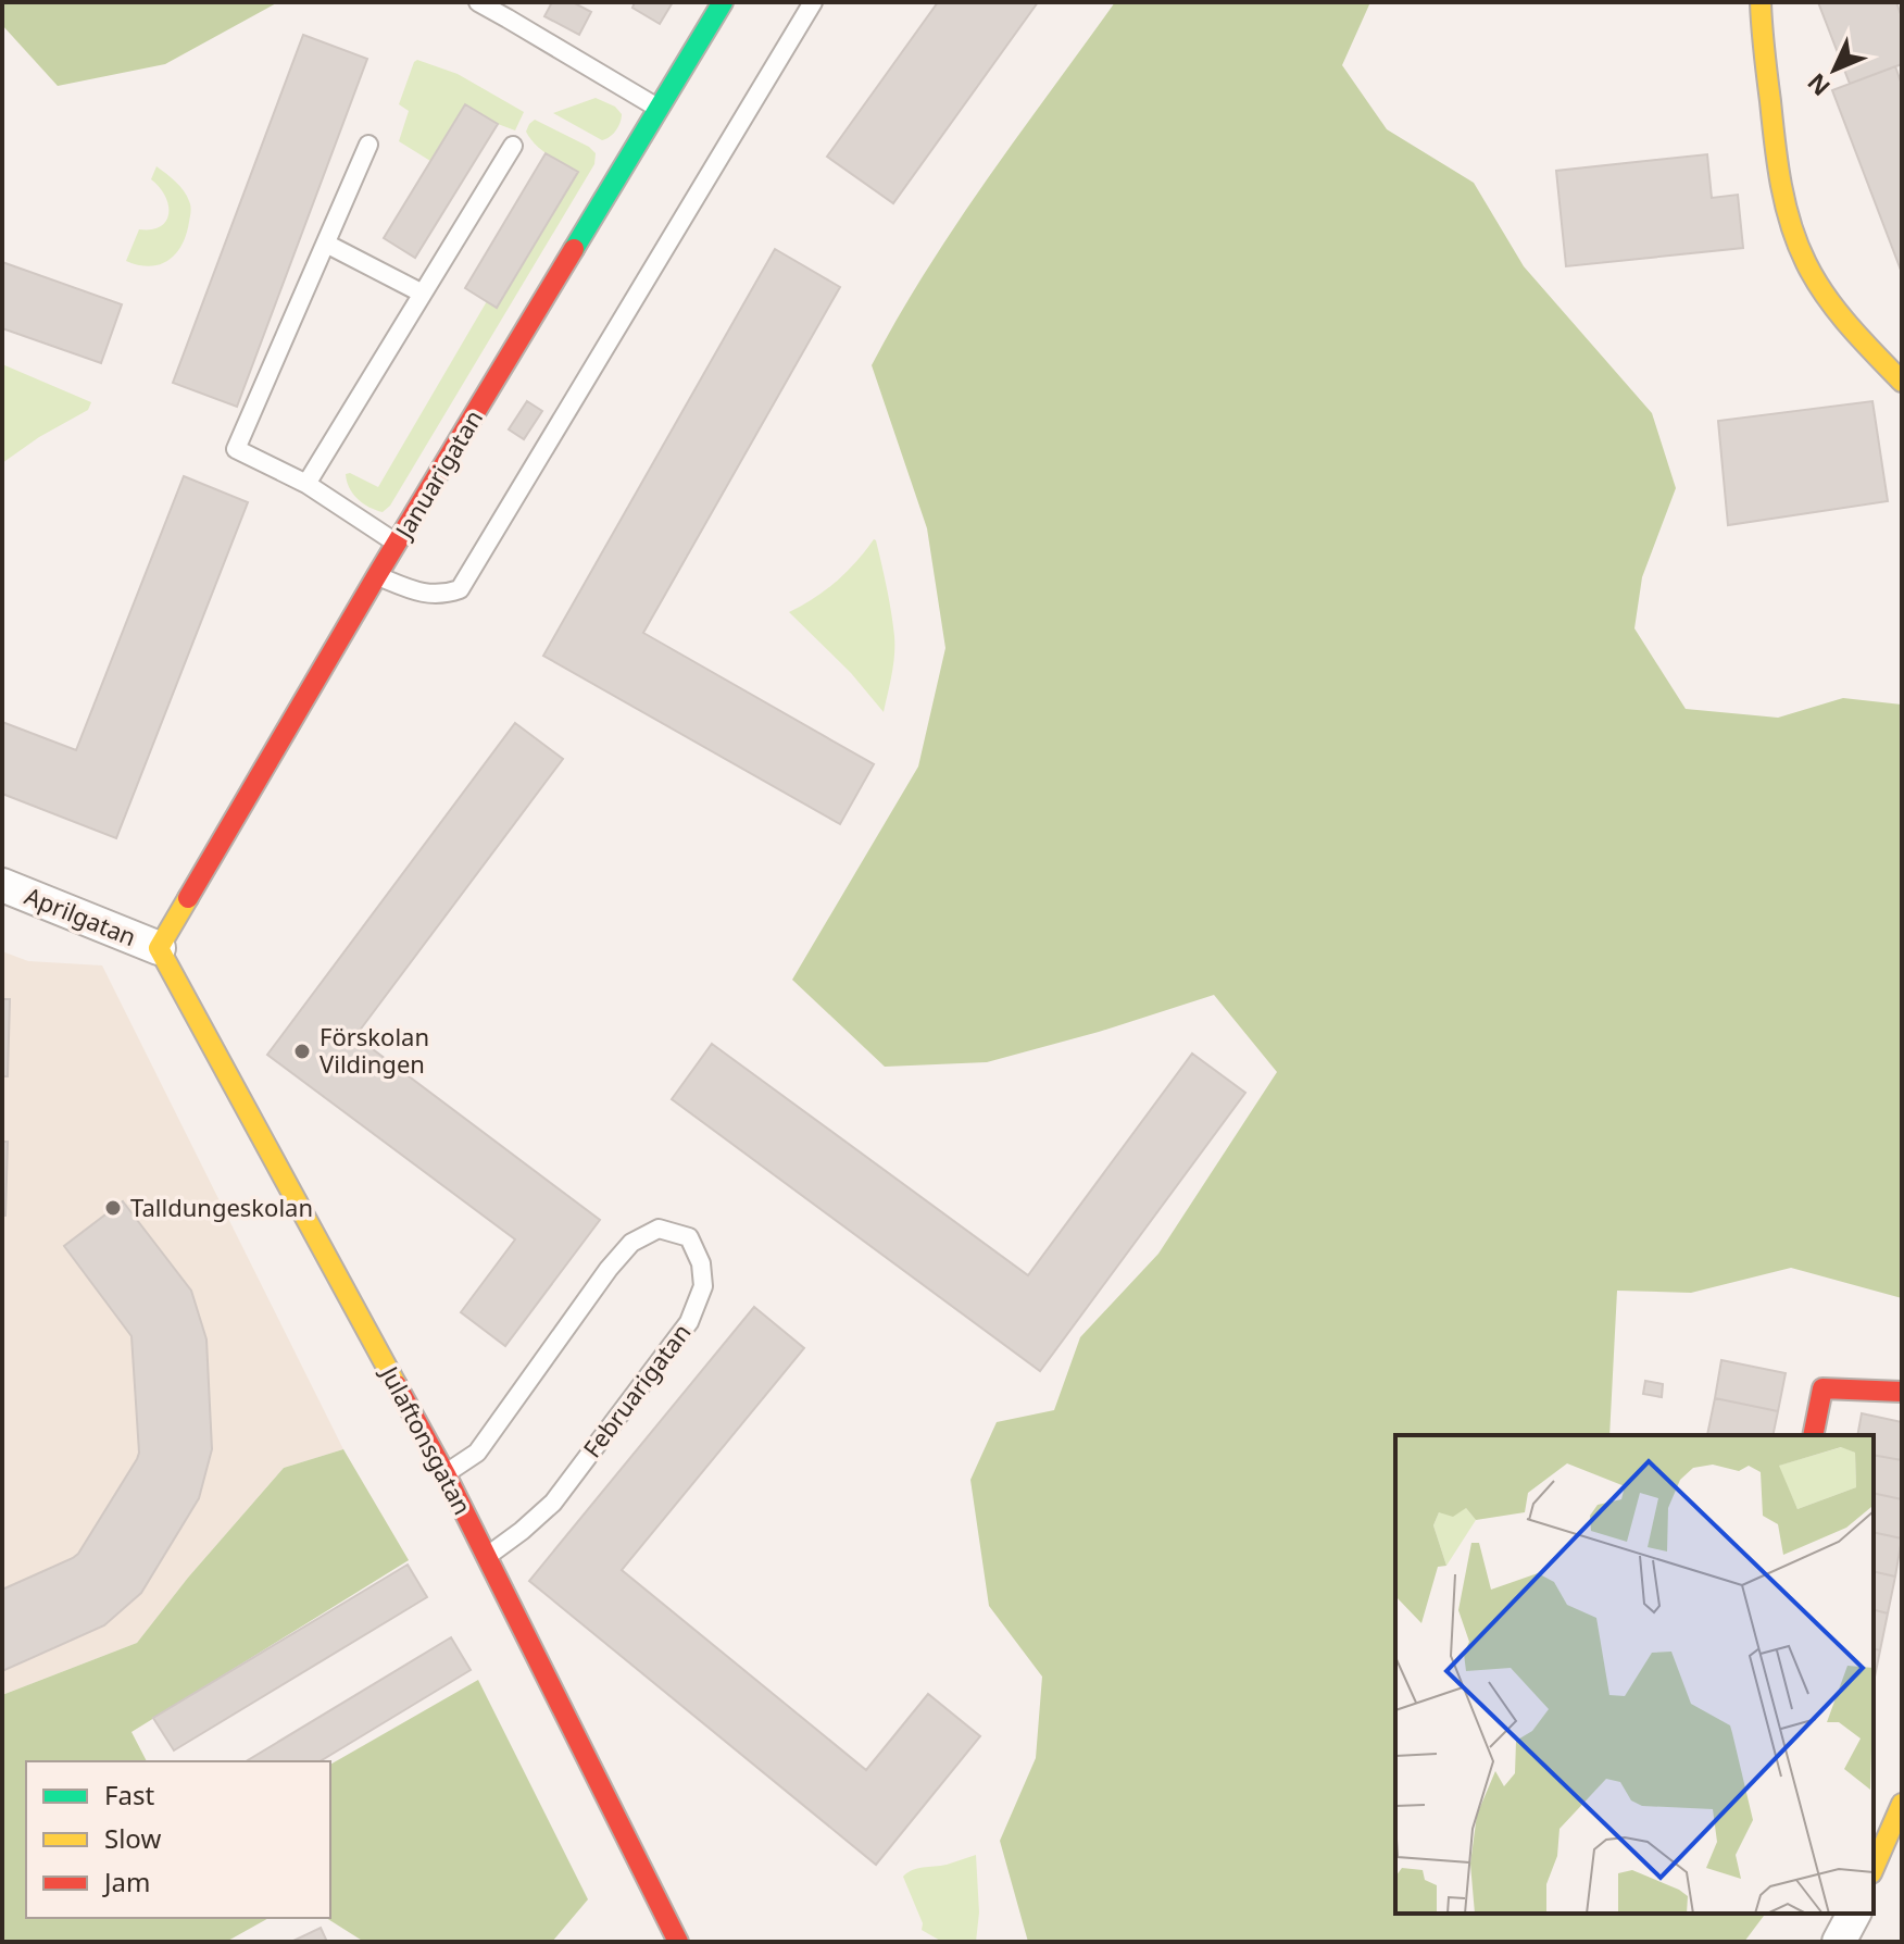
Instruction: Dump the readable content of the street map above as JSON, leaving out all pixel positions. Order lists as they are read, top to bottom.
{
  "streets": {
    "street": ["Januarigatan", "Aprilgatan", "Julaftonsgatan"],
    "lane": ["Februarigatan"]
  },
  "crossings": [
    ["Januarigatan", "Aprilgatan"],
    ["Januarigatan", "Julaftonsgatan"],
    ["Aprilgatan", "Julaftonsgatan"],
    ["Februarigatan", "Julaftonsgatan"]
  ],
  "places": ["Förskolan Vildingen", "Talldungeskolan"],
  "legend": ["Fast", "Slow", "Jam"],
  "north": "bottom left"
}
